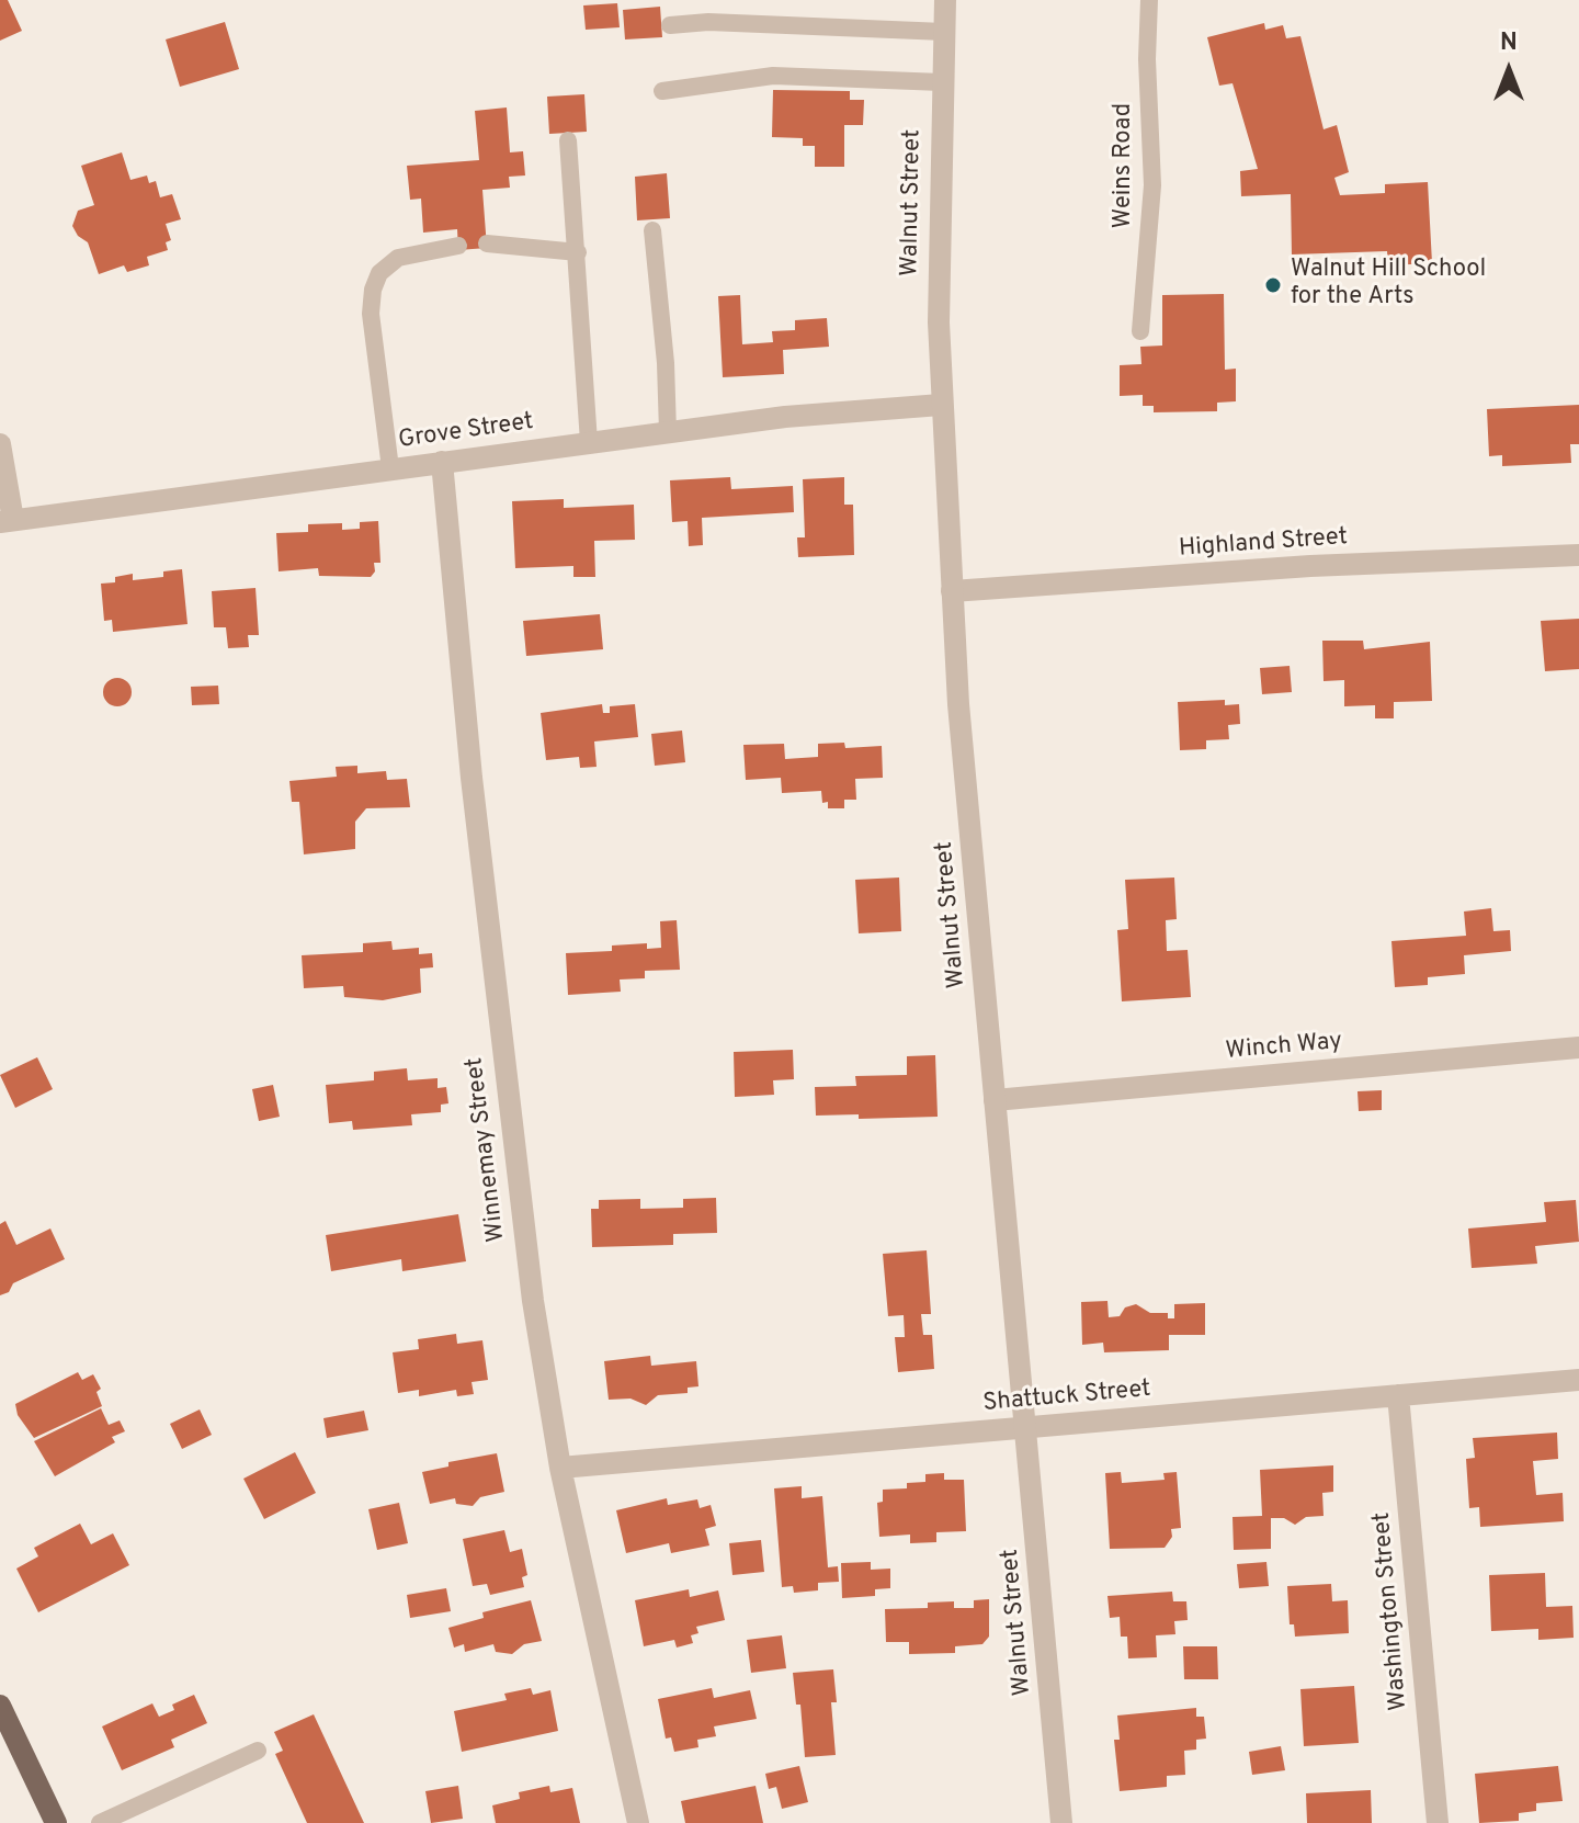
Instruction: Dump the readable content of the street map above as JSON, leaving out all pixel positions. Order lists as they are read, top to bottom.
{
  "streets": {
    "street": [
      "Walnut Street",
      "Grove Street",
      "Highland Street",
      "Winch Way",
      "Winnemay Street",
      "Shattuck Street",
      "Washington Street"
    ],
    "lane": ["Weins Road"]
  },
  "crossings": [
    ["Walnut Street", "Grove Street"],
    ["Walnut Street", "Highland Street"],
    ["Walnut Street", "Winch Way"],
    ["Walnut Street", "Shattuck Street"],
    ["Grove Street", "Winnemay Street"],
    ["Winnemay Street", "Shattuck Street"],
    ["Shattuck Street", "Washington Street"]
  ],
  "places": ["Walnut Hill School for the Arts"],
  "north": "top"
}
